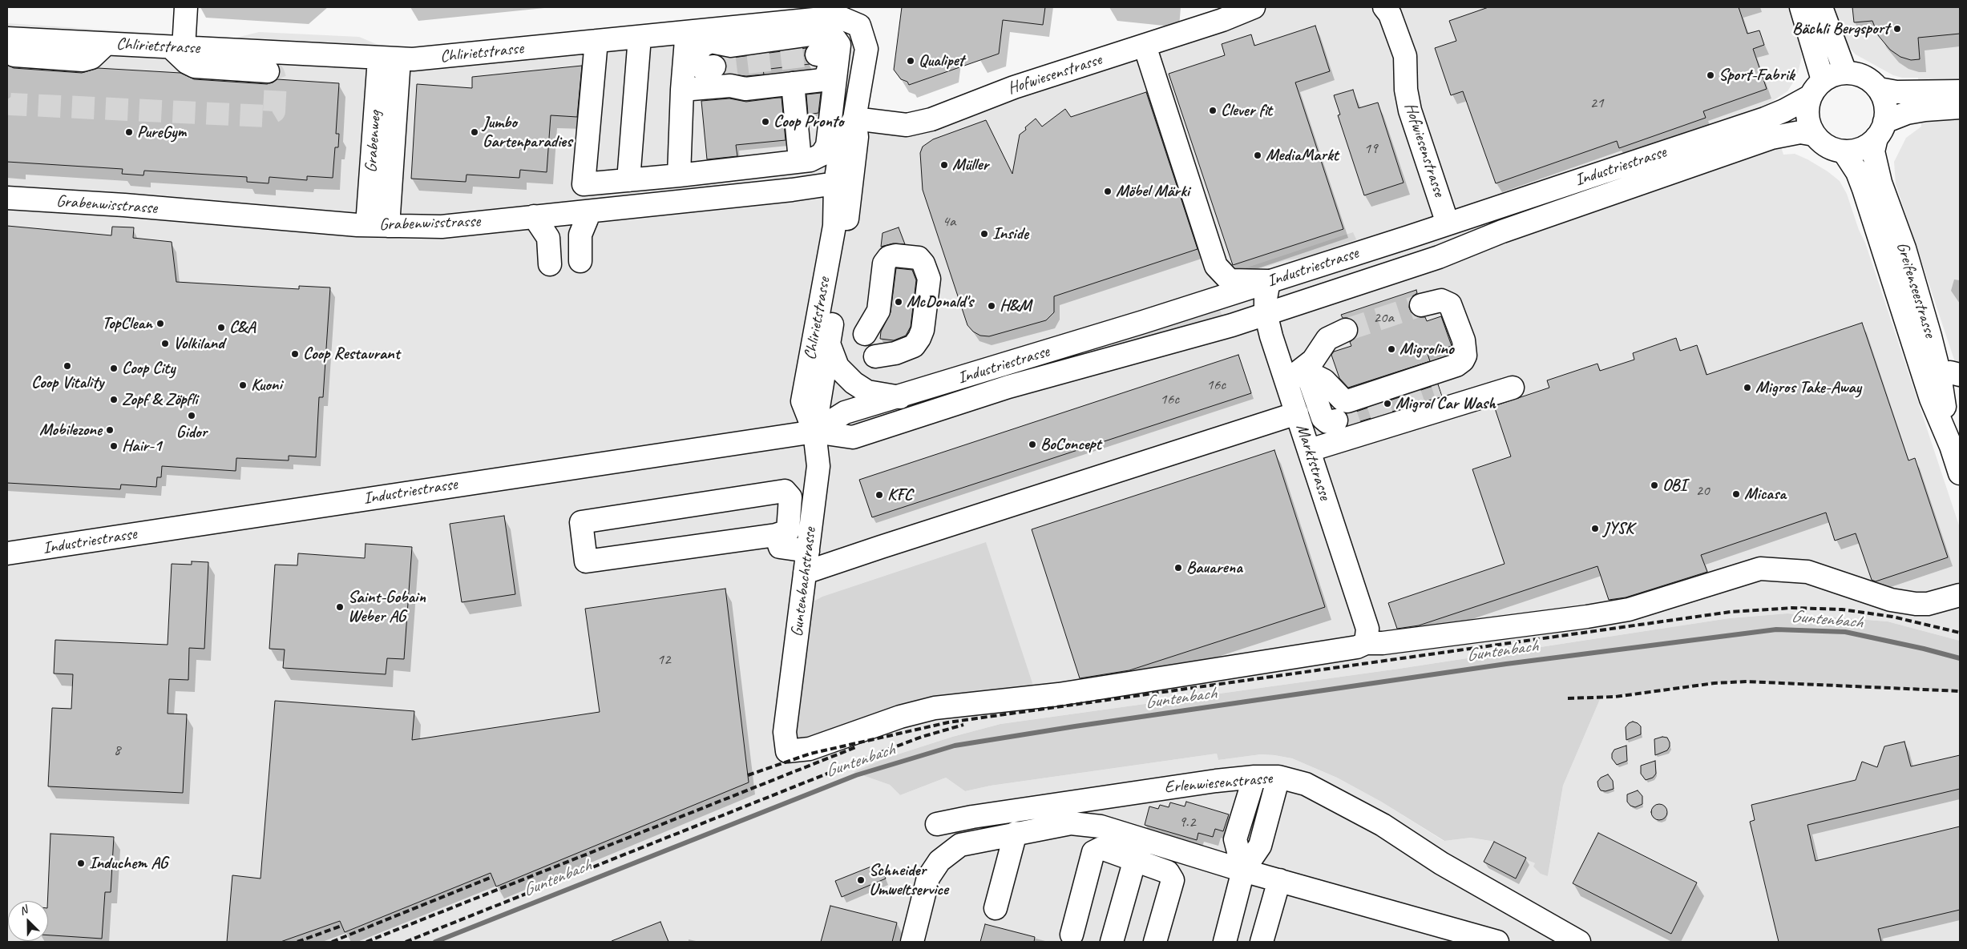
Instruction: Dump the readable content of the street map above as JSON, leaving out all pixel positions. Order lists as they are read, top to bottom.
{
  "streets": {
    "street": [
      "Chlirietstrasse",
      "Hofwiesenstrasse",
      "Industriestrasse",
      "Grabenwisstrasse",
      "Greifenseestrasse",
      "Marktstrasse",
      "Guntenbachstrasse",
      "Erlenwiesenstrasse"
    ]
  },
  "crossings": [
    ["Chlirietstrasse", "Hofwiesenstrasse"],
    ["Chlirietstrasse", "Industriestrasse"],
    ["Chlirietstrasse", "Grabenwisstrasse"],
    ["Chlirietstrasse", "Guntenbachstrasse"],
    ["Hofwiesenstrasse", "Industriestrasse"],
    ["Industriestrasse", "Greifenseestrasse"],
    ["Industriestrasse", "Marktstrasse"],
    ["Industriestrasse", "Guntenbachstrasse"],
    ["Marktstrasse", "Guntenbachstrasse"]
  ],
  "water": ["Guntenbach"],
  "places": [
    "Bächli Bergsport",
    "Qualipet",
    "Sport-Fabrik",
    "Clever fit",
    "Coop Pronto",
    "PureGym",
    "Jumbo Gartenparadies",
    "MediaMarkt",
    "Müller",
    "Möbel Märki",
    "Inside",
    "McDonald's",
    "H&M",
    "TopClean",
    "C&A",
    "Volkiland",
    "Migrolino",
    "Coop Restaurant",
    "Coop Vitality",
    "Coop City",
    "Kuoni",
    "Migros Take-Away",
    "Zopf & Zöpfli",
    "Migrol Car Wash",
    "Gidor",
    "Mobilezone",
    "BoConcept",
    "Hair-1",
    "OBI",
    "Micasa",
    "KFC",
    "JYSK",
    "Bauarena",
    "Saint-Gobain Weber AG",
    "Induchem AG",
    "Schneider Umweltservice"
  ],
  "house_numbers": [
    "21",
    "19",
    "4a",
    "20a",
    "16c",
    "16c",
    "20",
    "12",
    "8",
    "9.2"
  ],
  "north": "top left"
}
